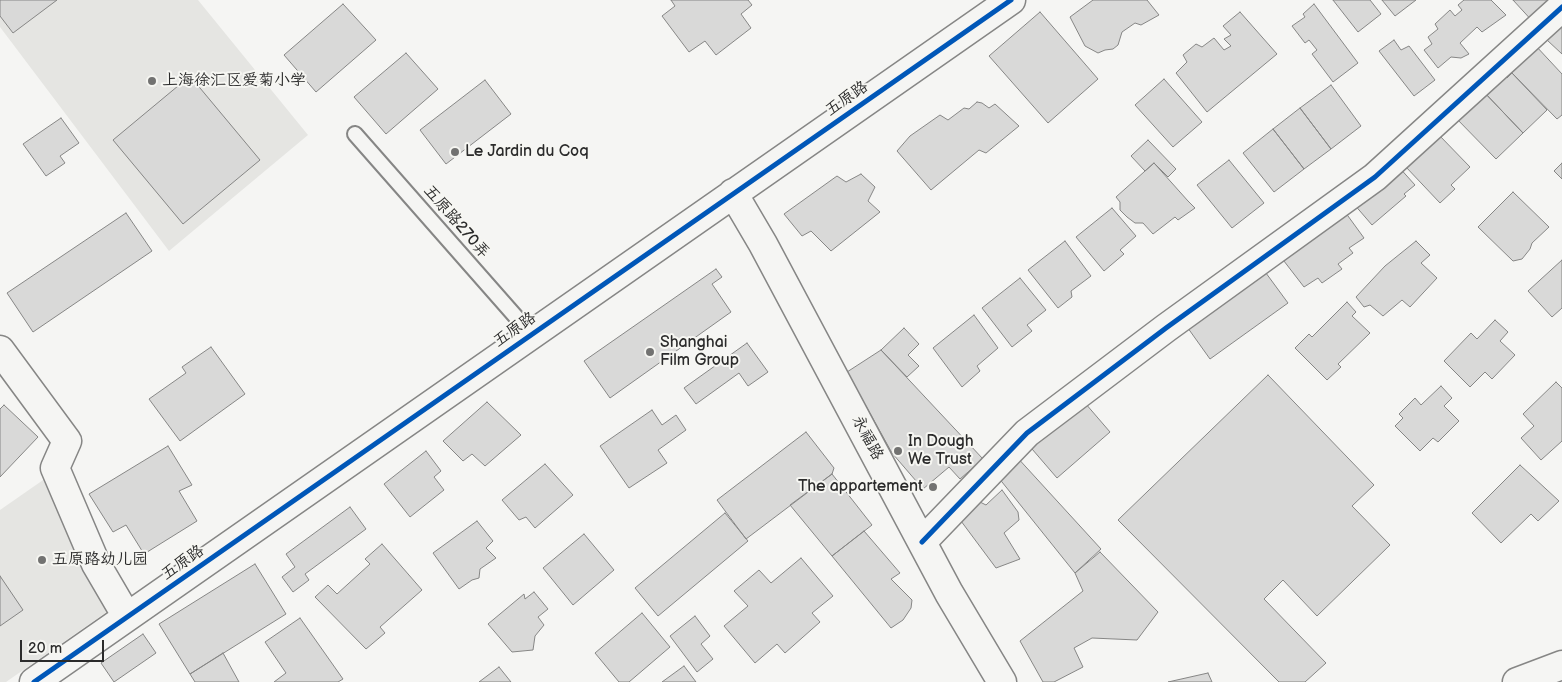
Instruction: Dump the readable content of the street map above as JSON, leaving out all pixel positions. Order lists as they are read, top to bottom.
{
  "streets": {
    "street": ["五原路", "永福路"],
    "lane": ["五原路270弄"]
  },
  "crossings": [
    ["五原路", "五原路270弄"],
    ["五原路", "永福路"]
  ],
  "places": [
    "上海徐汇区爱菊小学",
    "Le Jardin du Coq",
    "Shanghai Film Group",
    "In Dough We Trust",
    "The appartement",
    "五原路幼儿园"
  ],
  "scale_bar": "20 m"
}
